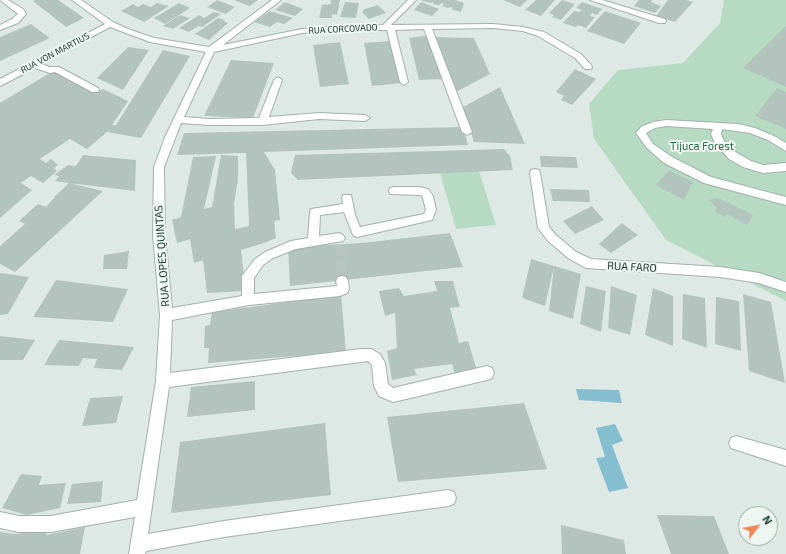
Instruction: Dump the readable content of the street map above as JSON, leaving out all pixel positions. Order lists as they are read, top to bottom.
{
  "streets": {
    "street": [
      "RUA CORCOVADO",
      "RUA VON MARTIUS",
      "RUA LOPES QUINTAS",
      "RUA FARO"
    ]
  },
  "crossings": [
    ["RUA CORCOVADO", "RUA VON MARTIUS"],
    ["RUA CORCOVADO", "RUA LOPES QUINTAS"]
  ],
  "parks": ["Tijuca Forest"],
  "north": "top right"
}
